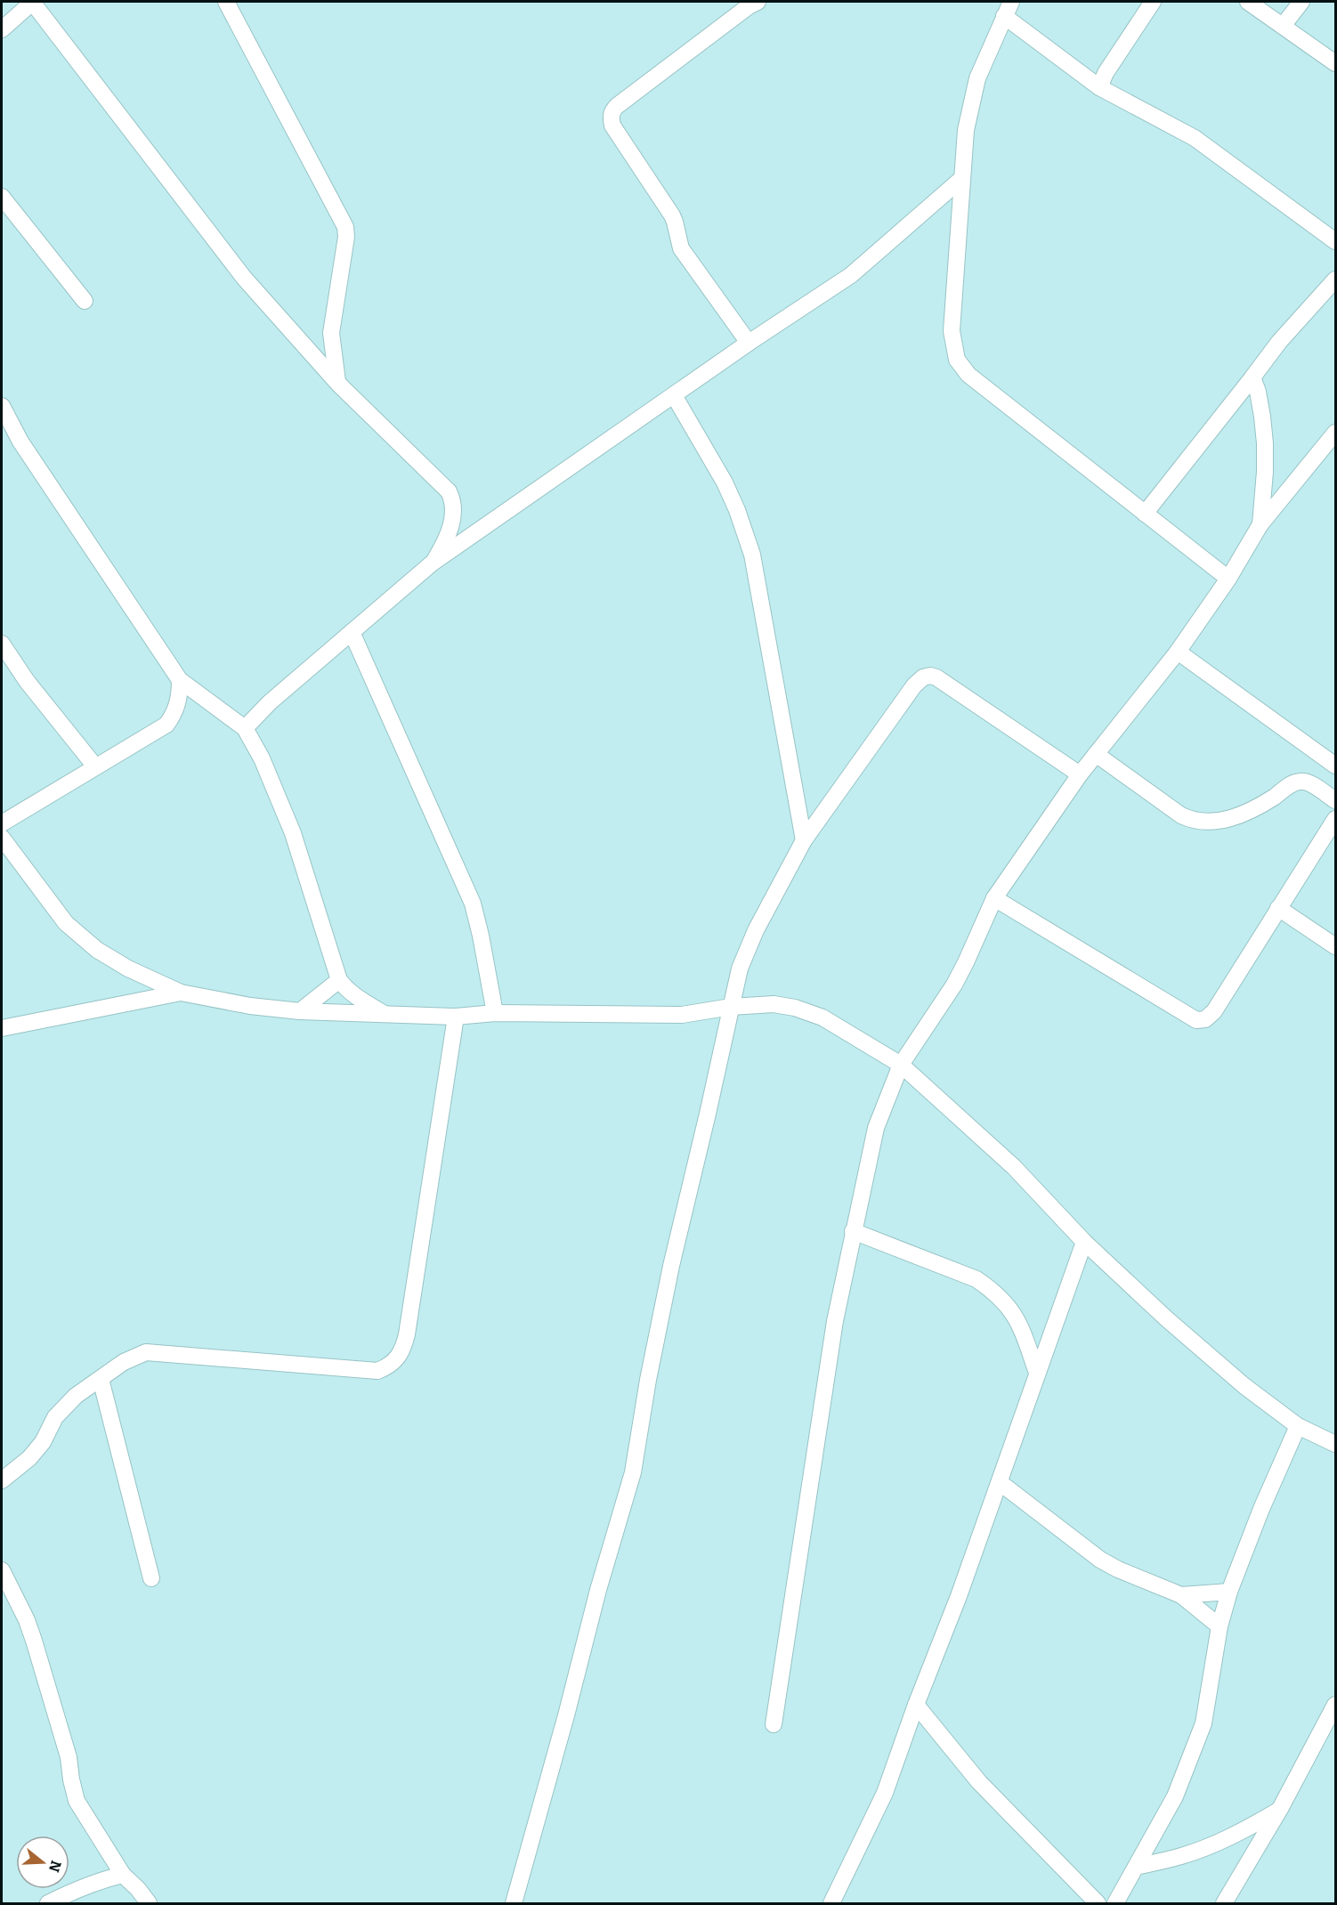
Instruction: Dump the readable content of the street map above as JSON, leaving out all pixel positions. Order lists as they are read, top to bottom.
{
  "north": "right"
}
